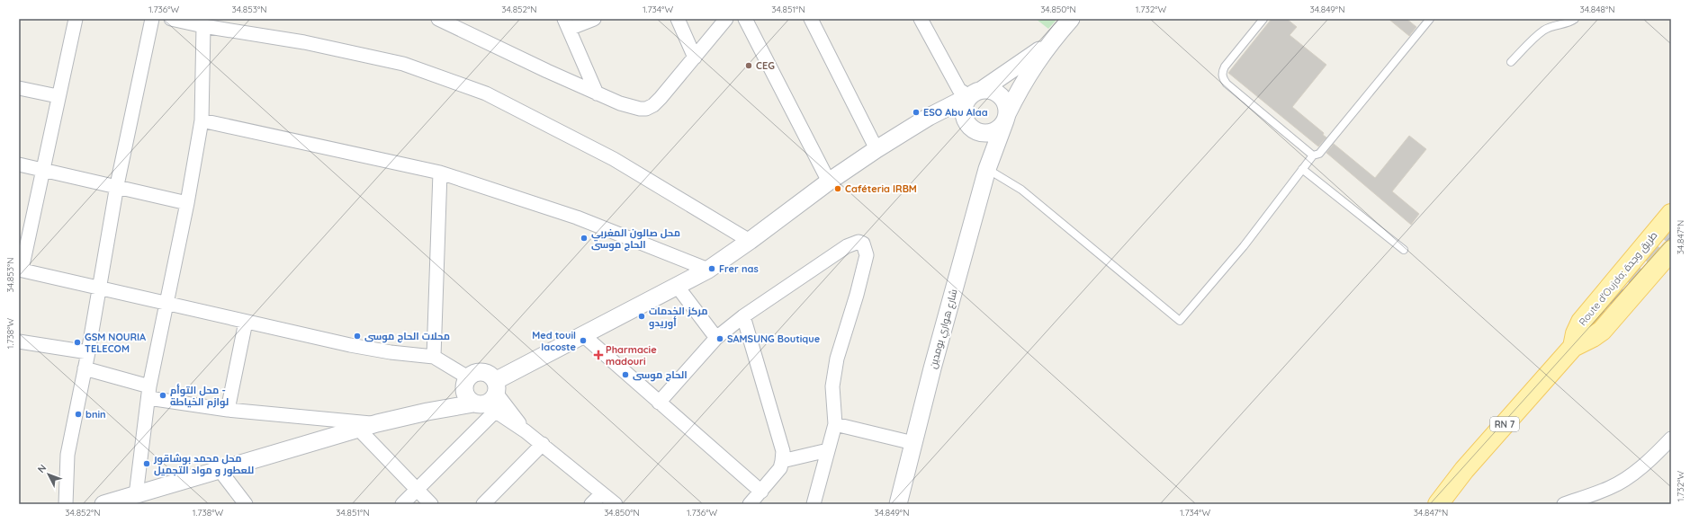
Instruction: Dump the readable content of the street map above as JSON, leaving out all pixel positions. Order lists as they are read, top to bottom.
{
  "streets": {
    "main road": ["Route d'Oujda; طريق وجدة", "RN 7"],
    "street": ["شارع هواري بومدين"]
  },
  "places": {
    "other": [
      "CEG",
      "ESO Abu Alaa",
      "Caféteria IRBM",
      "محل صالون المغربي الحاج موسى",
      "Frer nas",
      "مركز الخدمات أوريدو",
      "محلات الحاج موسى",
      "SAMSUNG Boutique",
      "Med touil lacoste",
      "GSM NOURIA TELECOM",
      "الحاج موسى",
      "محل التوأم - لوازم الخياطة",
      "bnin",
      "محل محمد بوشاقور للعطور و مواد التجميل"
    ],
    "health": ["Pharmacie madouri"]
  },
  "north": "top left",
  "coordinates": [
    "1.736°W",
    "34.853°N",
    "34.852°N",
    "1.734°W",
    "34.851°N",
    "34.850°N",
    "1.732°W",
    "34.849°N",
    "34.848°N",
    "34.847°N",
    "1.738°W"
  ]
}
